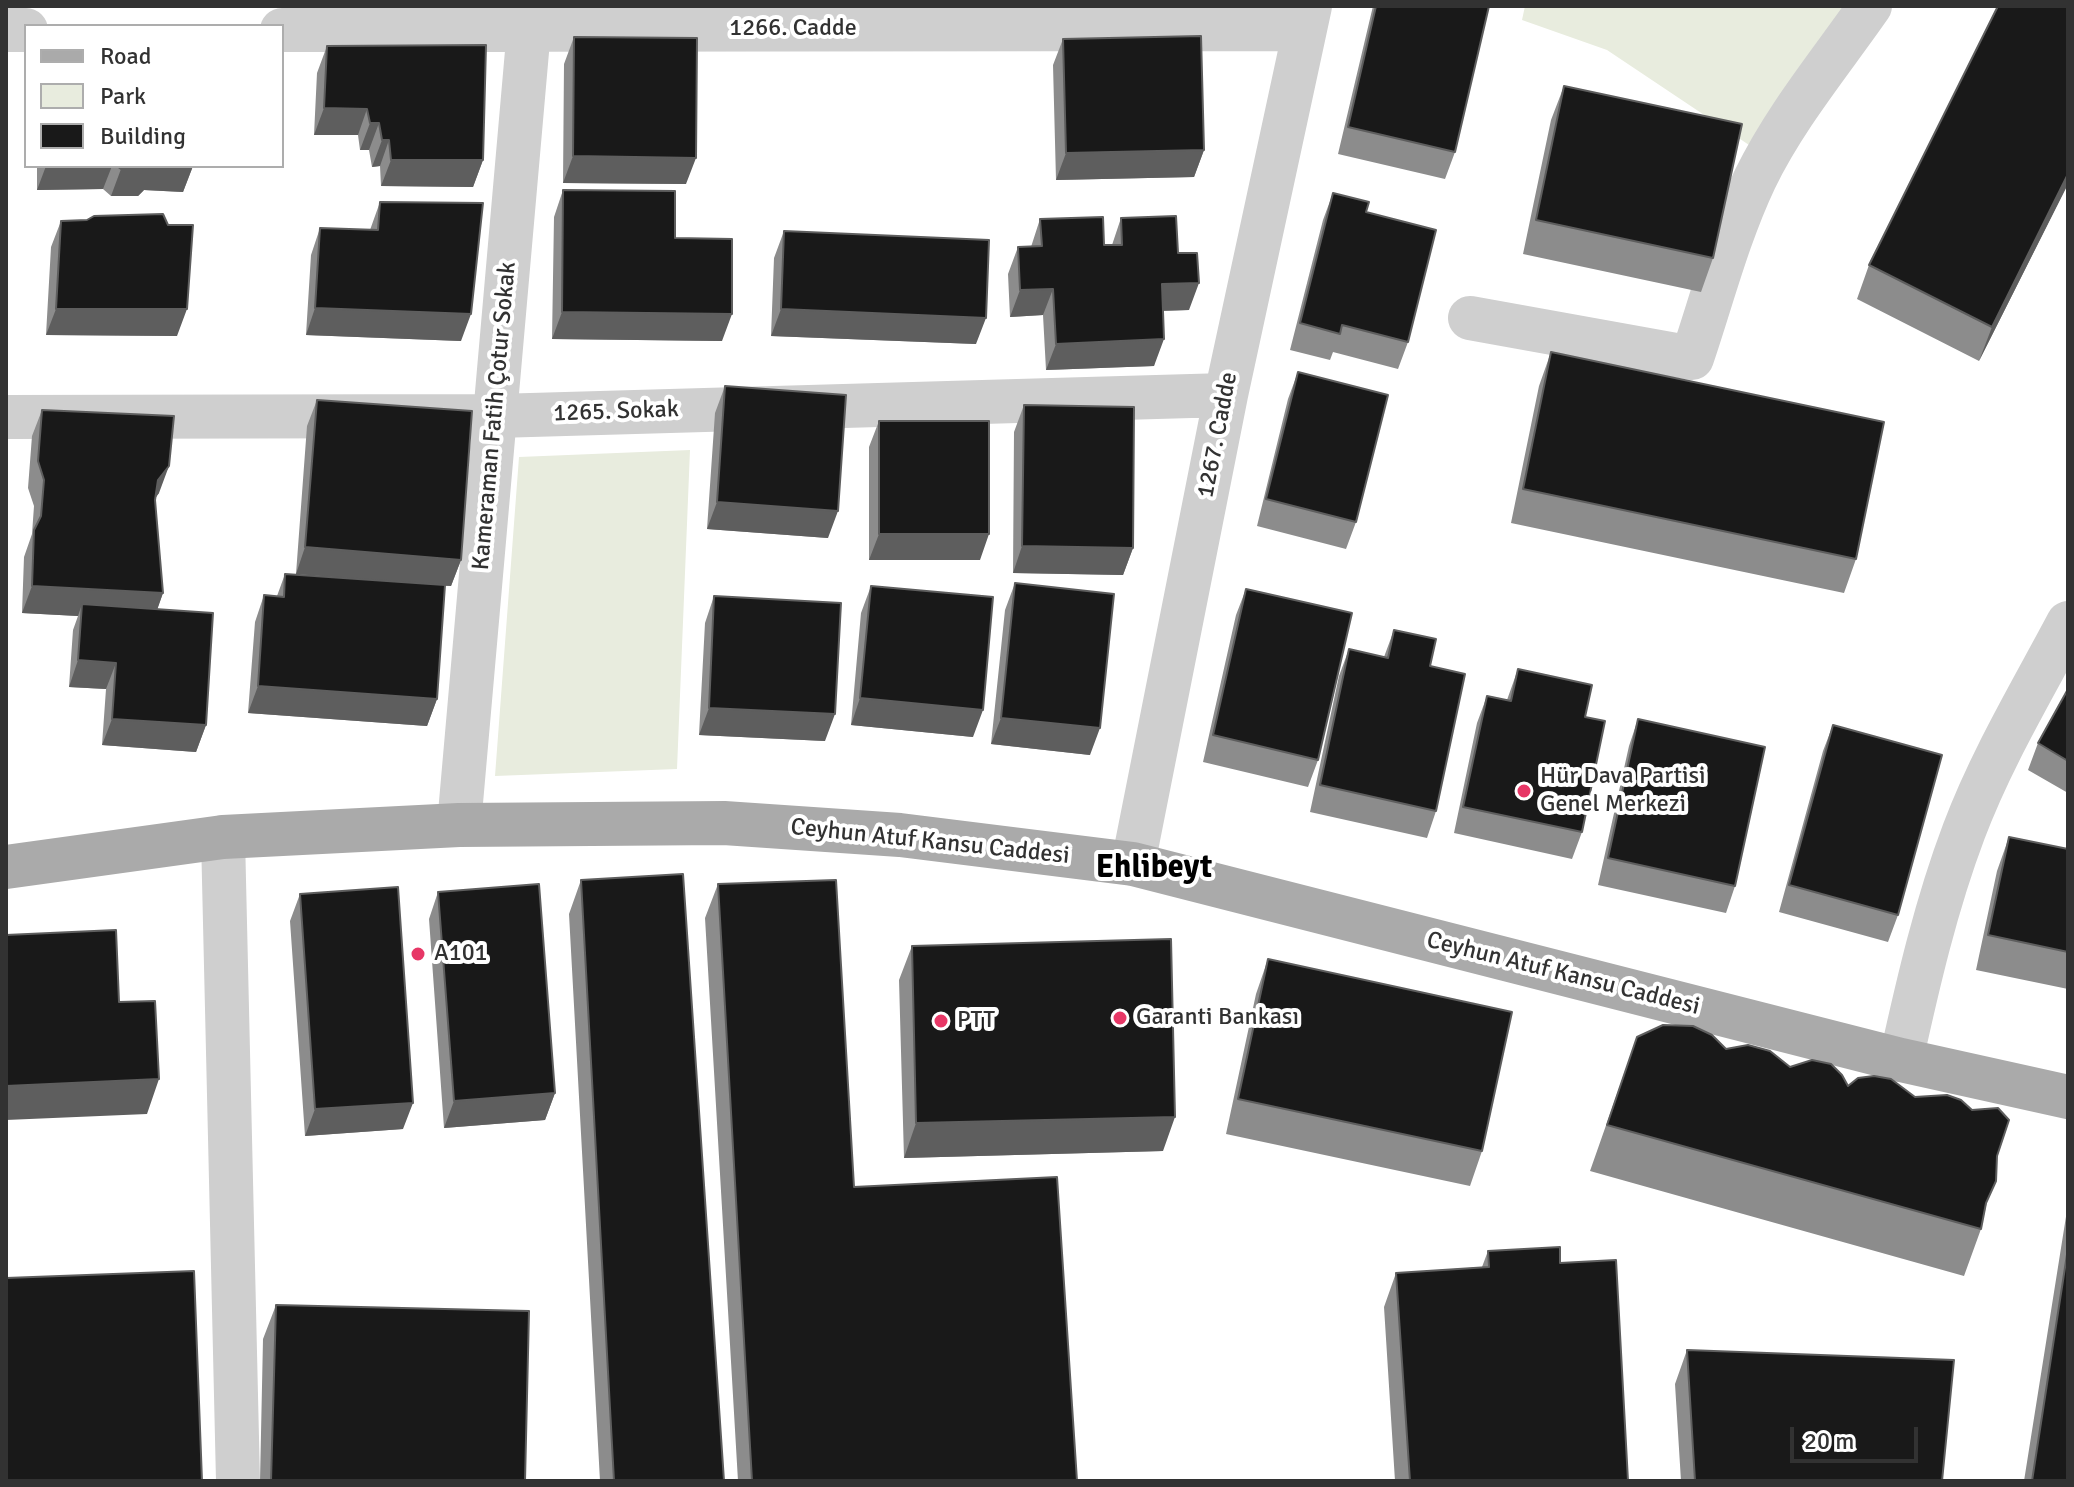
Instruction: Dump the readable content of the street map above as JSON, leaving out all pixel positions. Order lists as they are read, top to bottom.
{
  "streets": {
    "main road": ["Ceyhun Atuf Kansu Caddesi"],
    "street": [
      "1266. Cadde",
      "1265. Sokak",
      "Kameraman Fatih Çotur Sokak",
      "1267. Cadde"
    ]
  },
  "crossings": [
    ["1266. Cadde", "Kameraman Fatih Çotur Sokak"],
    ["1266. Cadde", "1267. Cadde"],
    ["1265. Sokak", "Kameraman Fatih Çotur Sokak"],
    ["1265. Sokak", "1267. Cadde"],
    ["Kameraman Fatih Çotur Sokak", "Ceyhun Atuf Kansu Caddesi"],
    ["1267. Cadde", "Ceyhun Atuf Kansu Caddesi"]
  ],
  "districts": ["Ehlibeyt"],
  "places": [
    "Hür Dava Partisi Genel Merkezi",
    "A101",
    "Garanti Bankası",
    "PTT"
  ],
  "legend": ["Road", "Park", "Building"],
  "scale_bar": "20 m"
}
